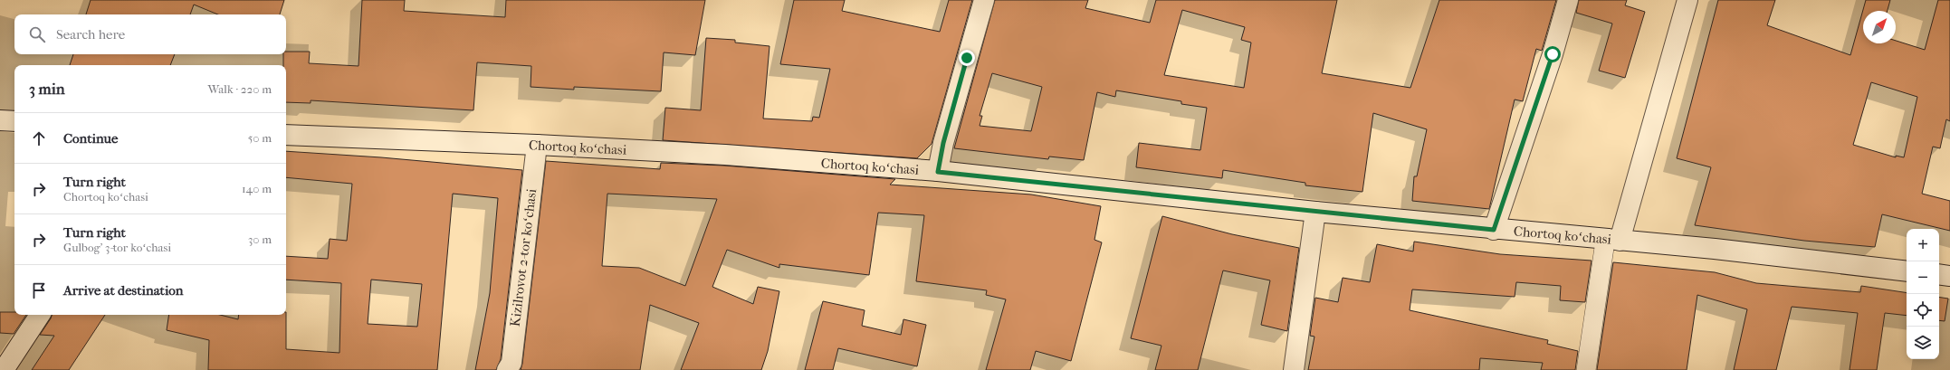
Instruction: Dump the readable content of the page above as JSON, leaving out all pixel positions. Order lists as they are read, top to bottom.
{
  "streets": {
    "main road": ["Chortoq koʻchasi", "Kizilrovot 2-tor koʻchasi"]
  },
  "crossings": [
    ["Chortoq koʻchasi", "Kizilrovot 2-tor koʻchasi"]
  ],
  "north": "top right",
  "page": {
    "search": "Search here",
    "heading": ["3 min", "Walk · 220 m"],
    "list": [
      ["Continue", "50 m"],
      ["Turn right", "Chortoq koʻchasi", "140 m"],
      ["Turn right", "Gulbog' 3-tor koʻchasi", "30 m"],
      "Arrive at destination"
    ],
    "map_buttons": ["+", "−"]
  }
}
